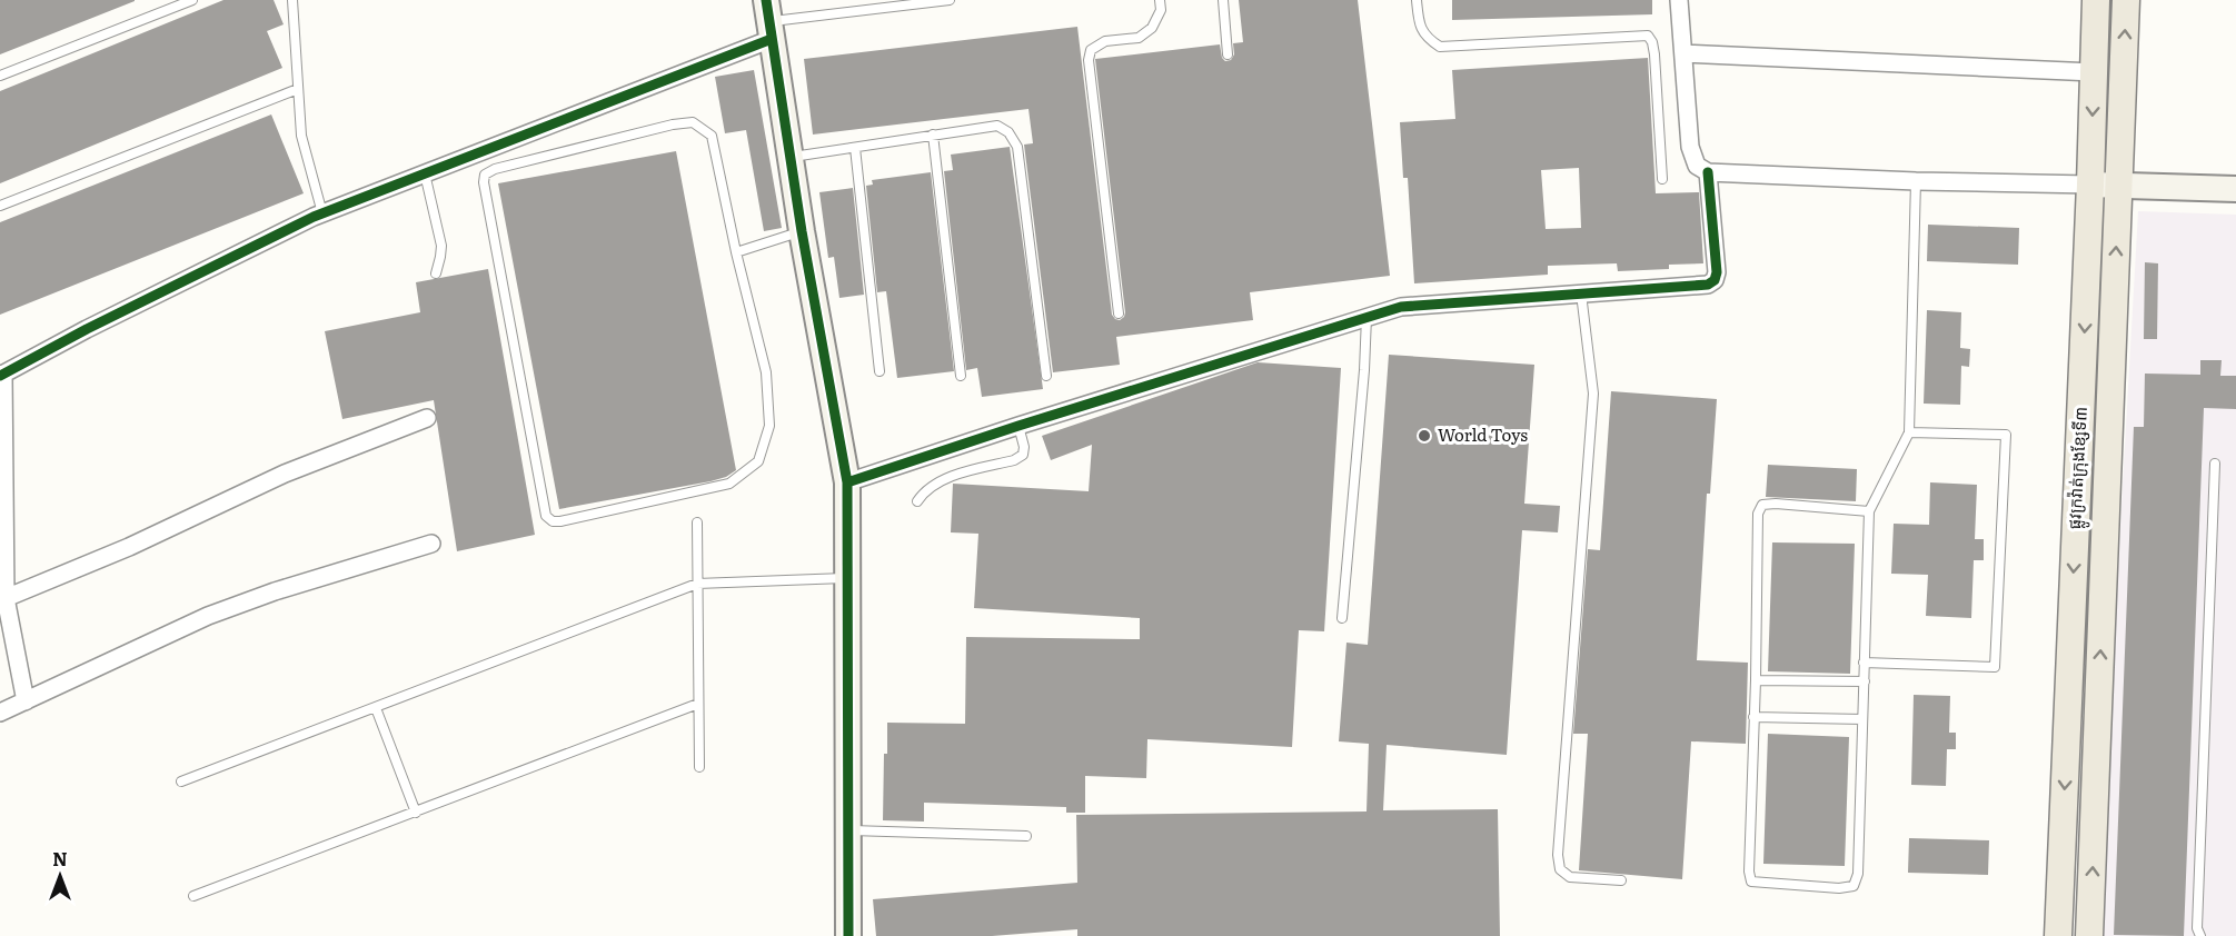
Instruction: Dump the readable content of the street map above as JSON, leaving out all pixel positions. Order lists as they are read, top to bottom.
{
  "streets": {
    "main road": ["ផ្លូវក្រវ៉ាត់ក្រុងខ្សែទី៣"]
  },
  "places": ["World Toys"],
  "north": "top"
}
